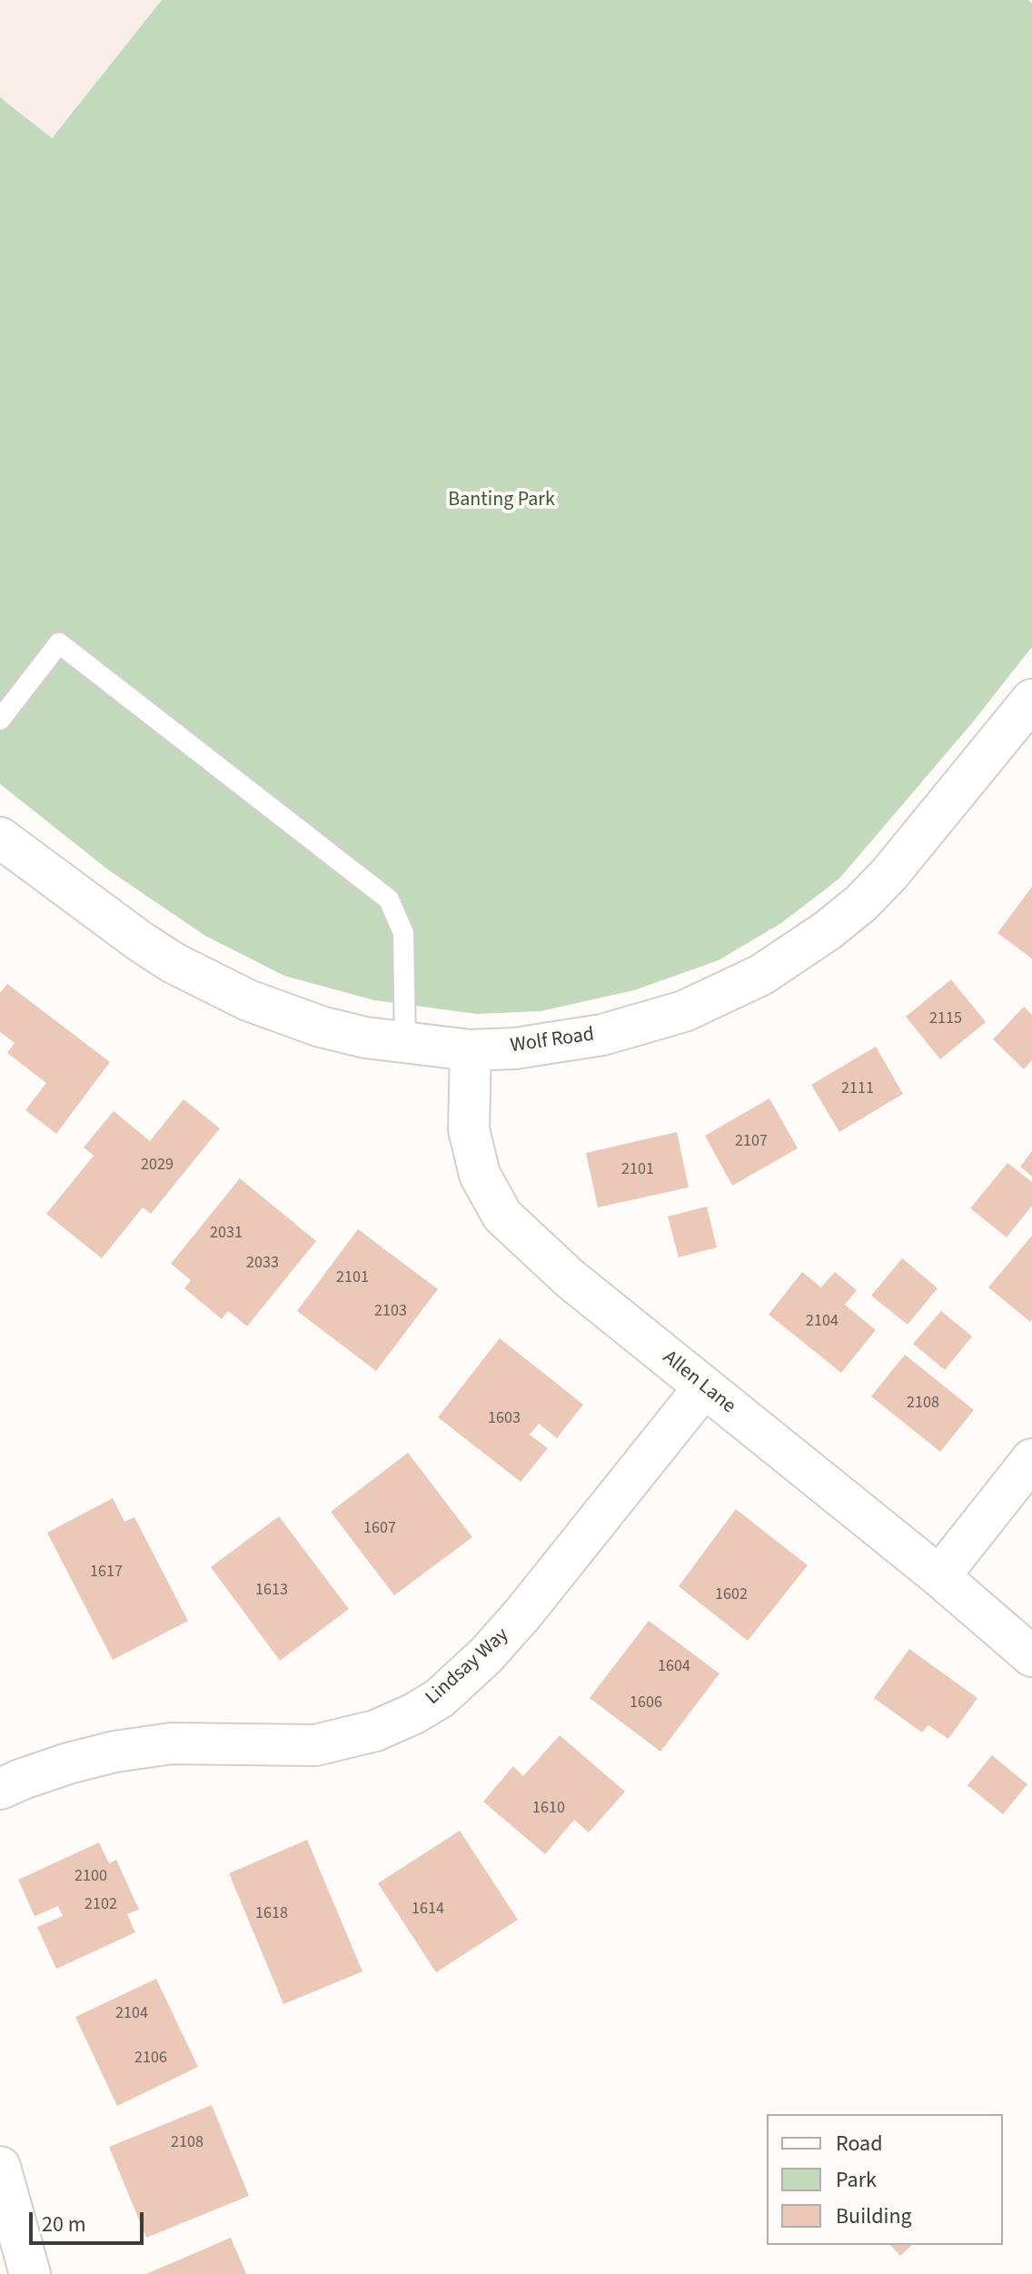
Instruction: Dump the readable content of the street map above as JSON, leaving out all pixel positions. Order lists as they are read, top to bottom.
{
  "streets": {
    "street": ["Wolf Road", "Allen Lane", "Lindsay Way"]
  },
  "crossings": [
    ["Wolf Road", "Allen Lane"],
    ["Allen Lane", "Lindsay Way"]
  ],
  "parks": ["Banting Park"],
  "house_numbers": [
    "2115",
    "2111",
    "2107",
    "2029",
    "2101",
    "2031",
    "2033",
    "2101",
    "2103",
    "2104",
    "2108",
    "1603",
    "1607",
    "1617",
    "1613",
    "1602",
    "1604",
    "1606",
    "1610",
    "2100",
    "2102",
    "1614",
    "1618",
    "2104",
    "2106",
    "2108"
  ],
  "legend": ["Road", "Park", "Building"],
  "scale_bar": "20 m"
}
